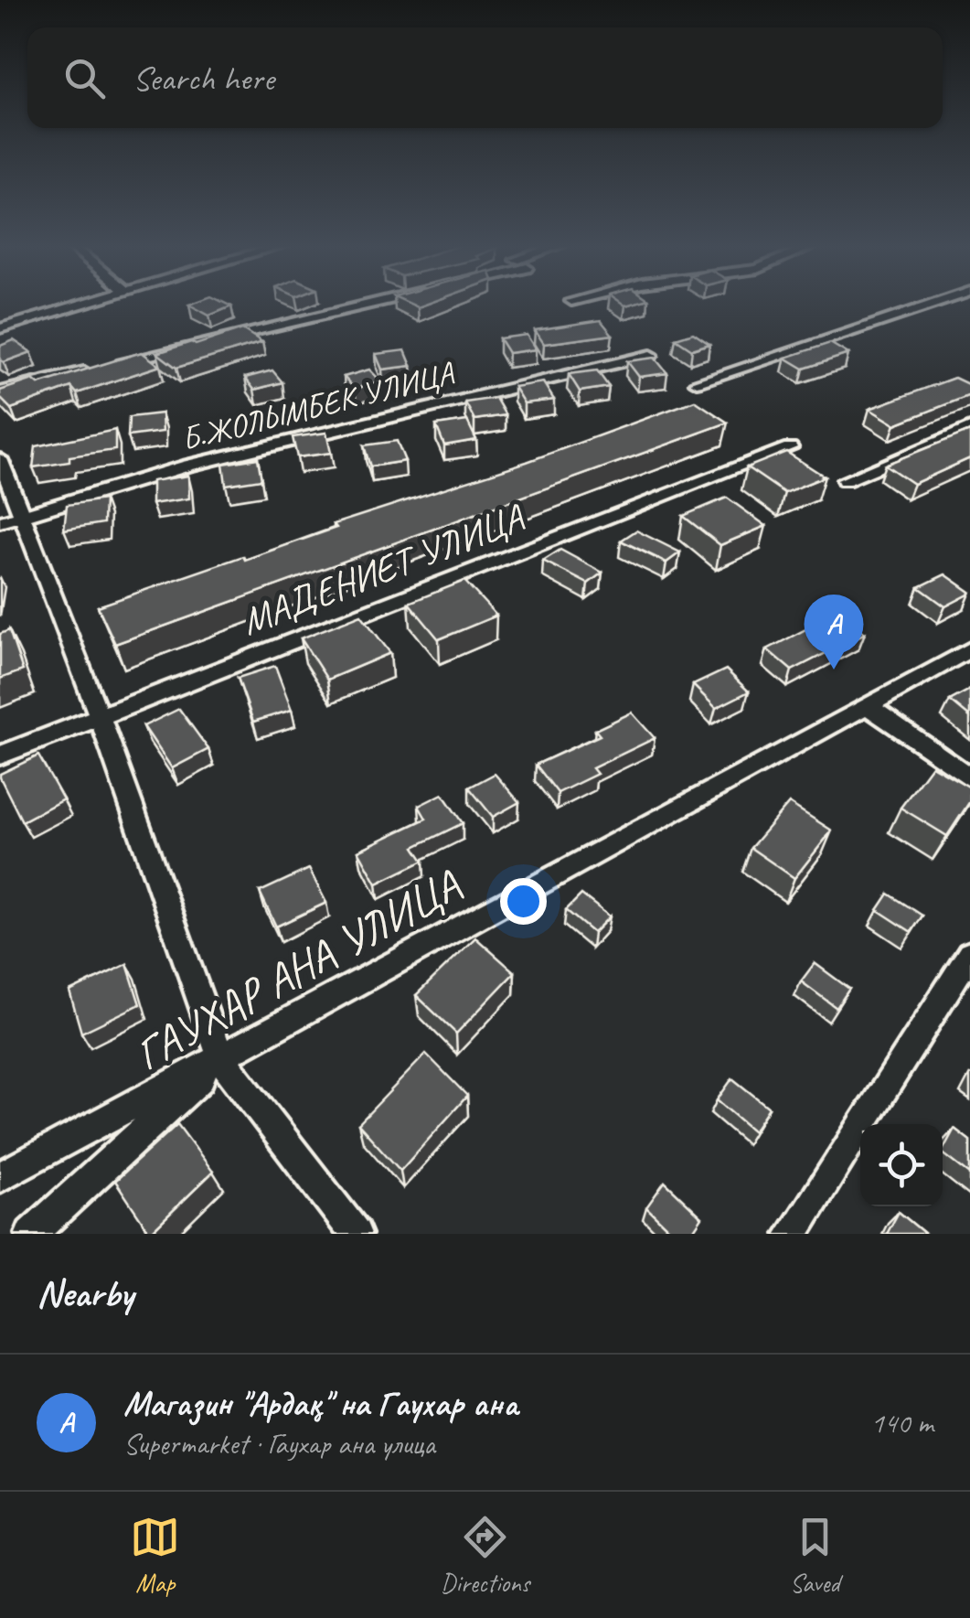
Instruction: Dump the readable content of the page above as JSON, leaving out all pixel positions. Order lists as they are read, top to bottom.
{
  "streets": {
    "street": ["Б.ЖОЛЫМБЕК УЛИЦА", "МАДЕНИЕТ УЛИЦА", "ГАУХАР АНА УЛИЦА"]
  },
  "page": {
    "search": "Search here",
    "pins": "A",
    "heading": "Nearby",
    "list": [
      {
        "mark": "A",
        "name": "Магазин \"Ардақ\" на Гаухар ана",
        "note": "Supermarket · Гаухар ана улица",
        "value": "140 m"
      }
    ],
    "nav": ["Map", "Directions", "Saved"]
  }
}
